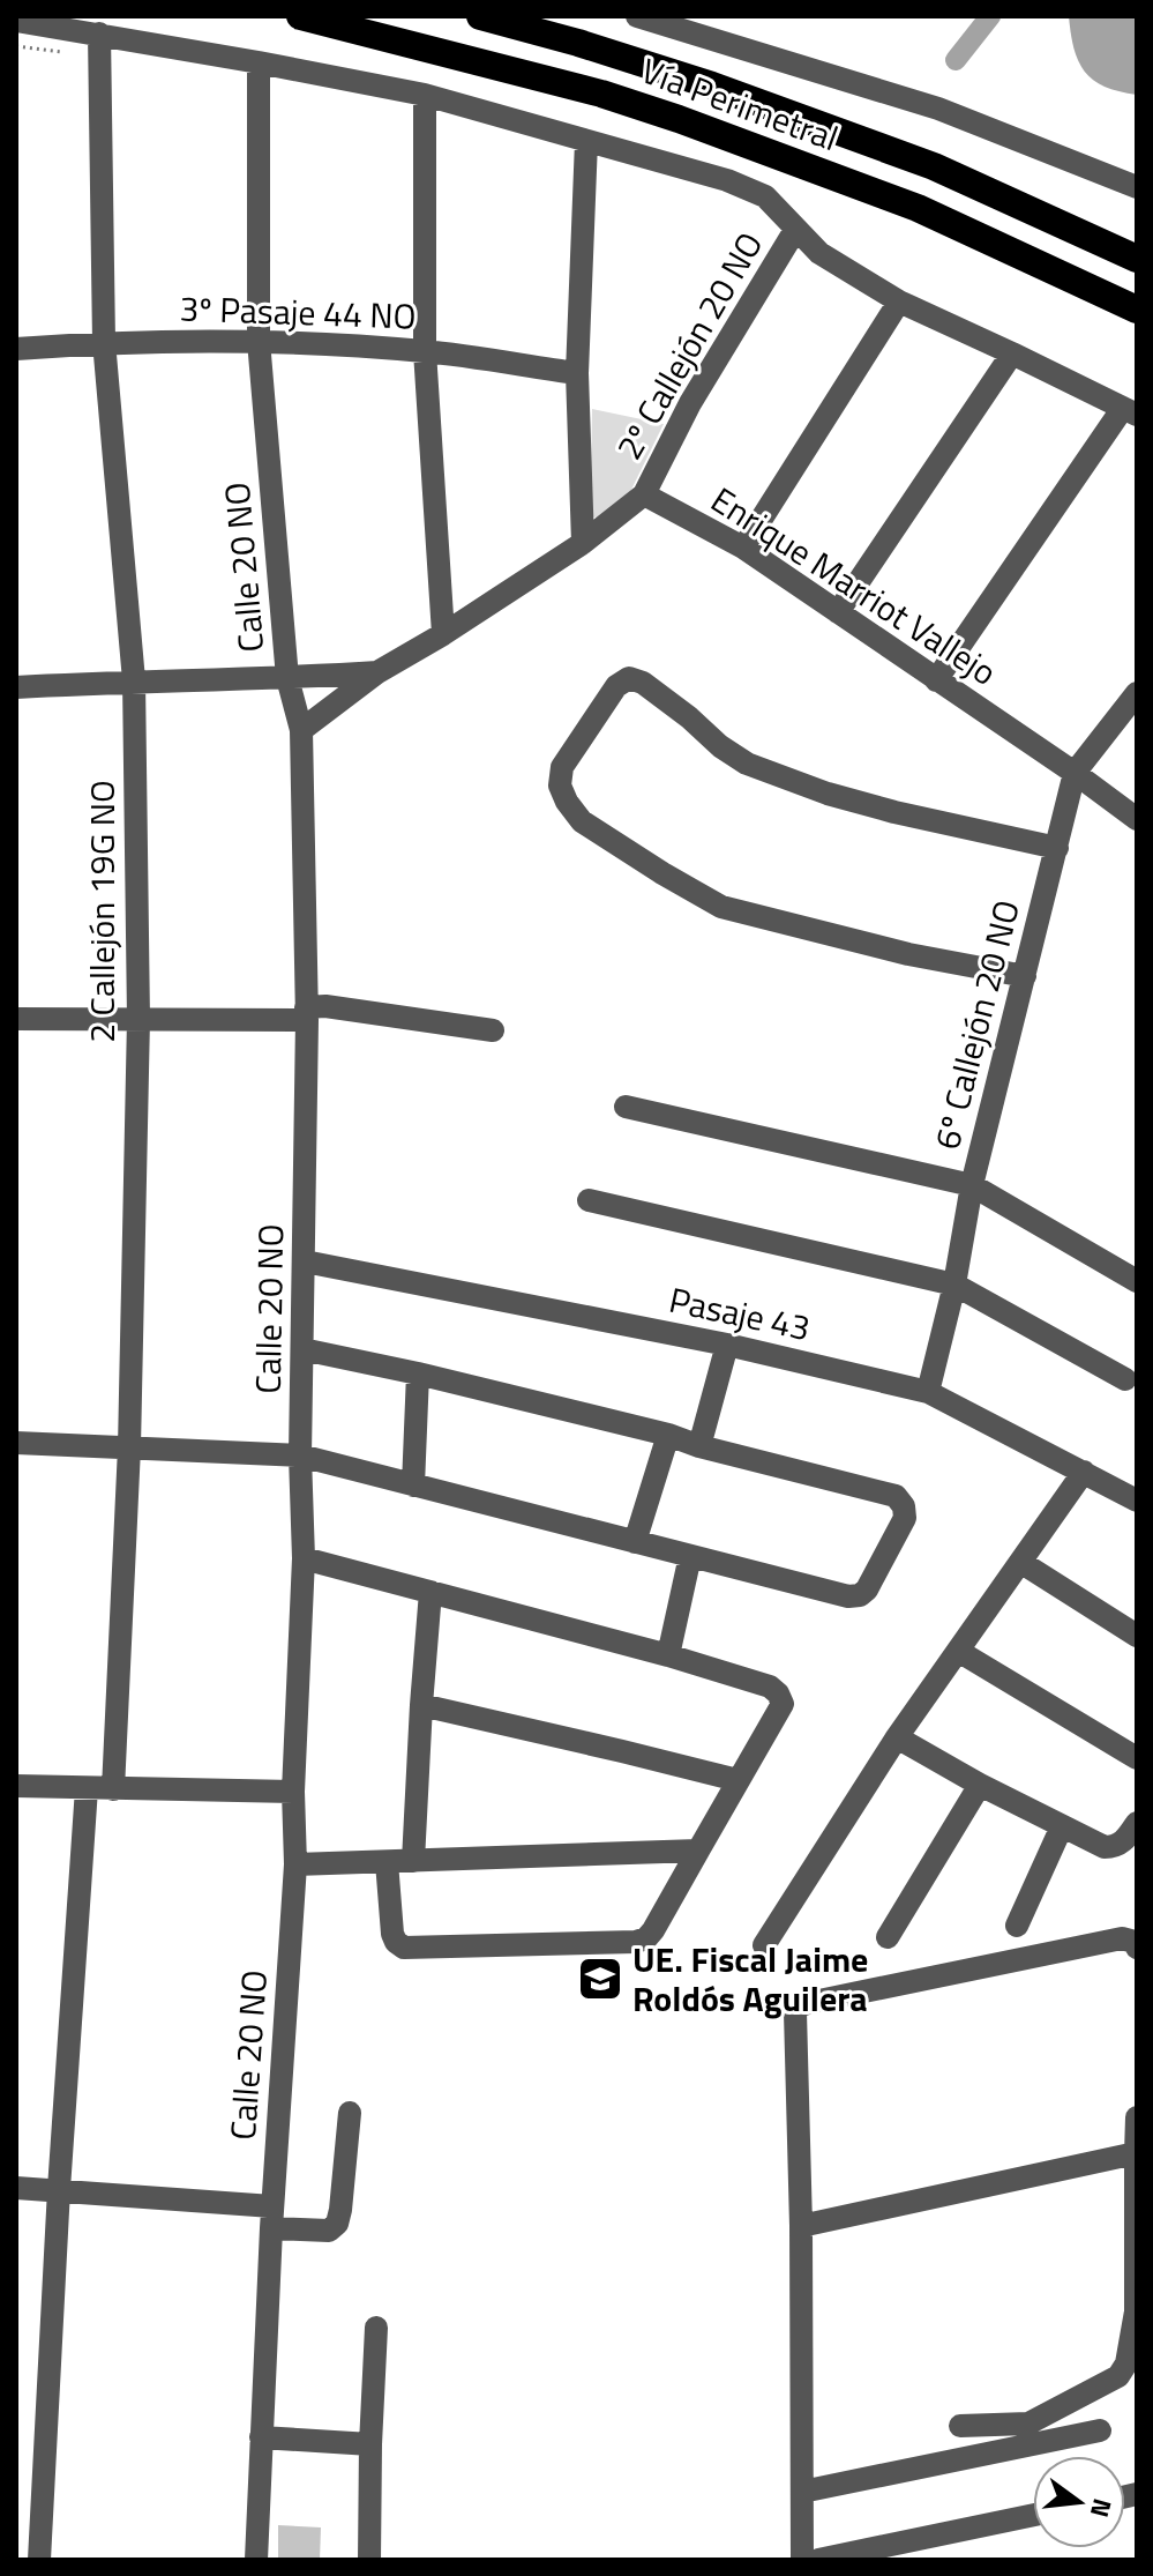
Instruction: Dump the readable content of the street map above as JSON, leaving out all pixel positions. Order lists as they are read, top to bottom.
{
  "streets": {
    "highway": ["Vía Perimetral"],
    "street": [
      "3º Pasaje 44 NO",
      "2º Callejón 20 NO",
      "Calle 20 NO",
      "Enrique Marriot Vallejo",
      "2 Callejón 19G NO",
      "6º Callejón 20 NO",
      "Pasaje 43"
    ]
  },
  "crossings": [
    ["3º Pasaje 44 NO", "Calle 20 NO"],
    ["3º Pasaje 44 NO", "2 Callejón 19G NO"],
    ["2º Callejón 20 NO", "Enrique Marriot Vallejo"],
    ["Calle 20 NO", "Pasaje 43"],
    ["Enrique Marriot Vallejo", "6º Callejón 20 NO"],
    ["6º Callejón 20 NO", "Pasaje 43"]
  ],
  "places": {
    "school or university": ["UE. Fiscal Jaime Roldós Aguilera"]
  },
  "north": "right"
}
